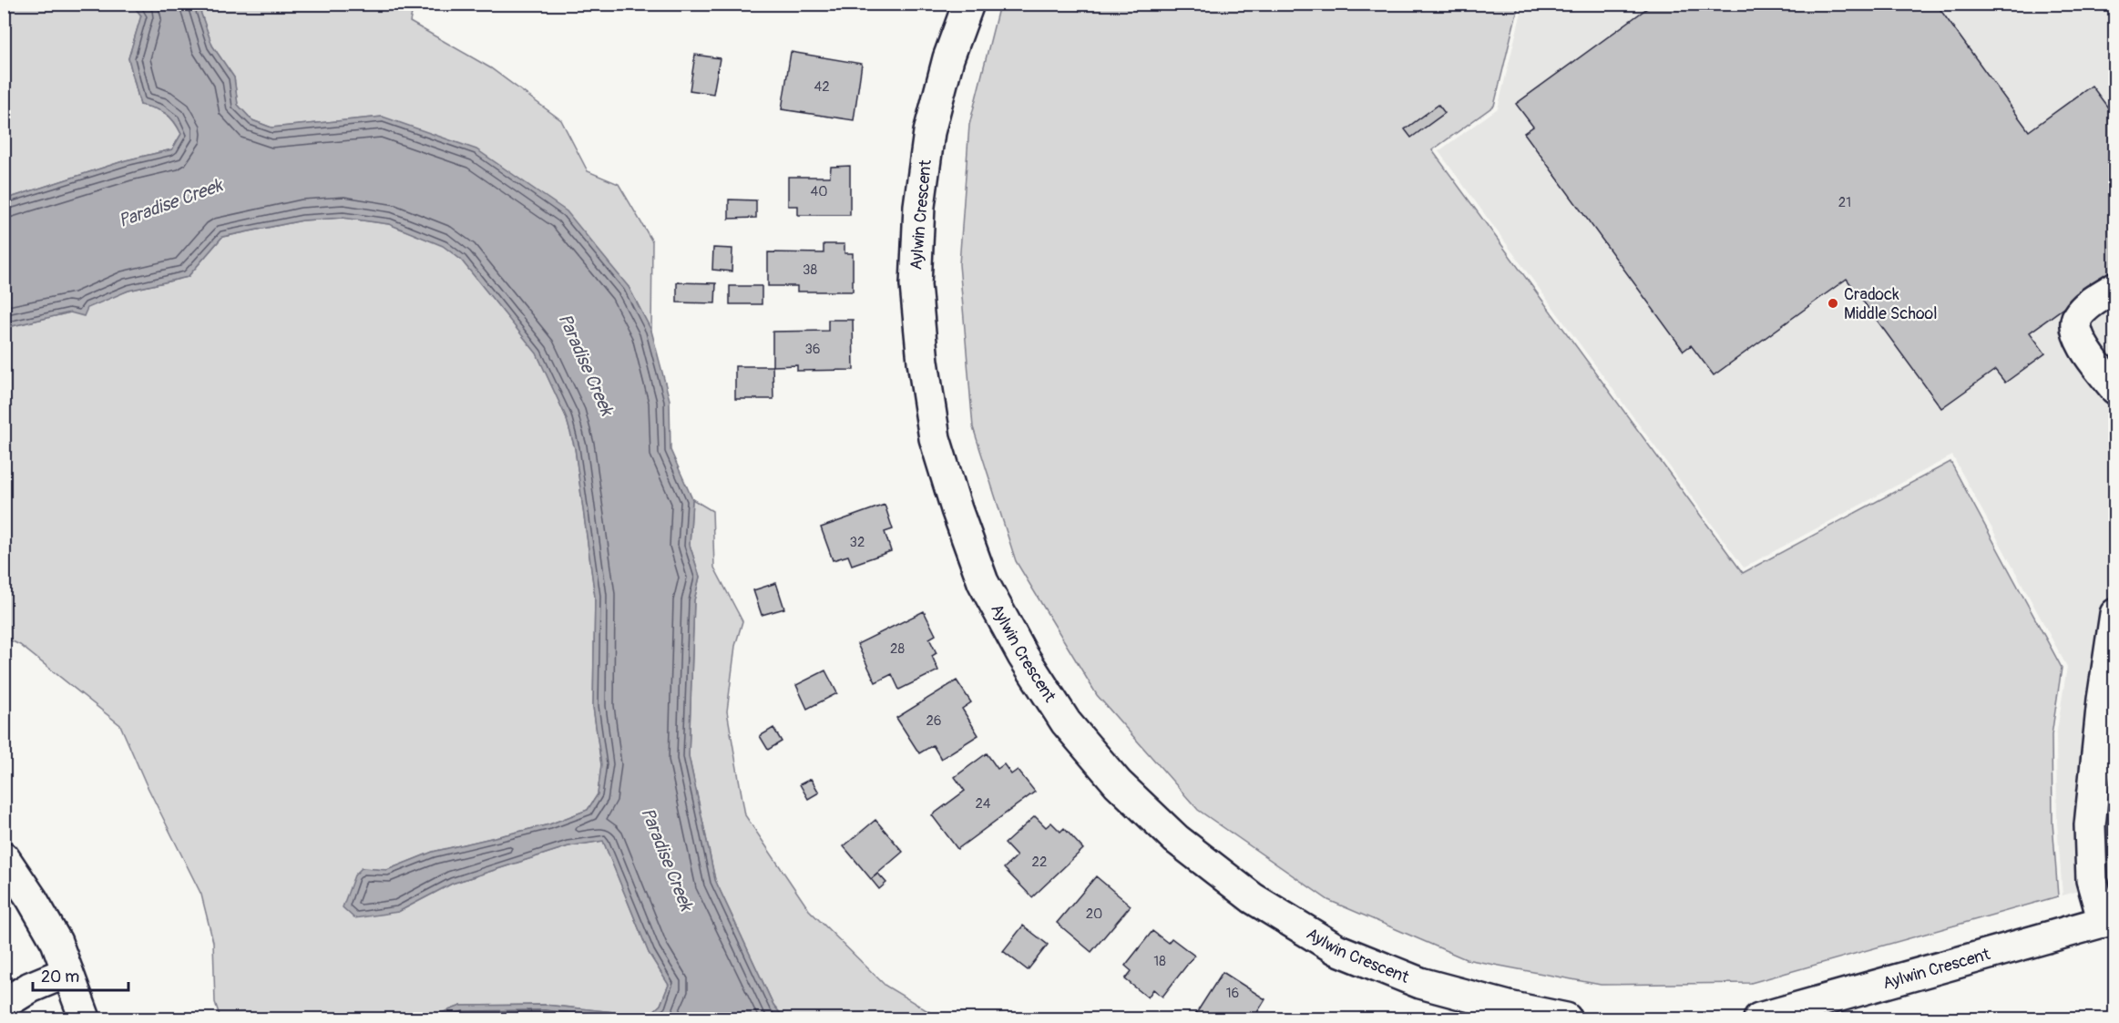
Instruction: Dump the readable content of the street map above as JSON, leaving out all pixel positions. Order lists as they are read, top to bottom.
{
  "streets": {
    "street": ["Aylwin Crescent"]
  },
  "water": ["Paradise Creek"],
  "places": ["Cradock Middle School"],
  "house_numbers": [
    "42",
    "40",
    "21",
    "38",
    "36",
    "32",
    "28",
    "26",
    "24",
    "22",
    "20",
    "18",
    "16"
  ],
  "scale_bar": "20 m"
}
